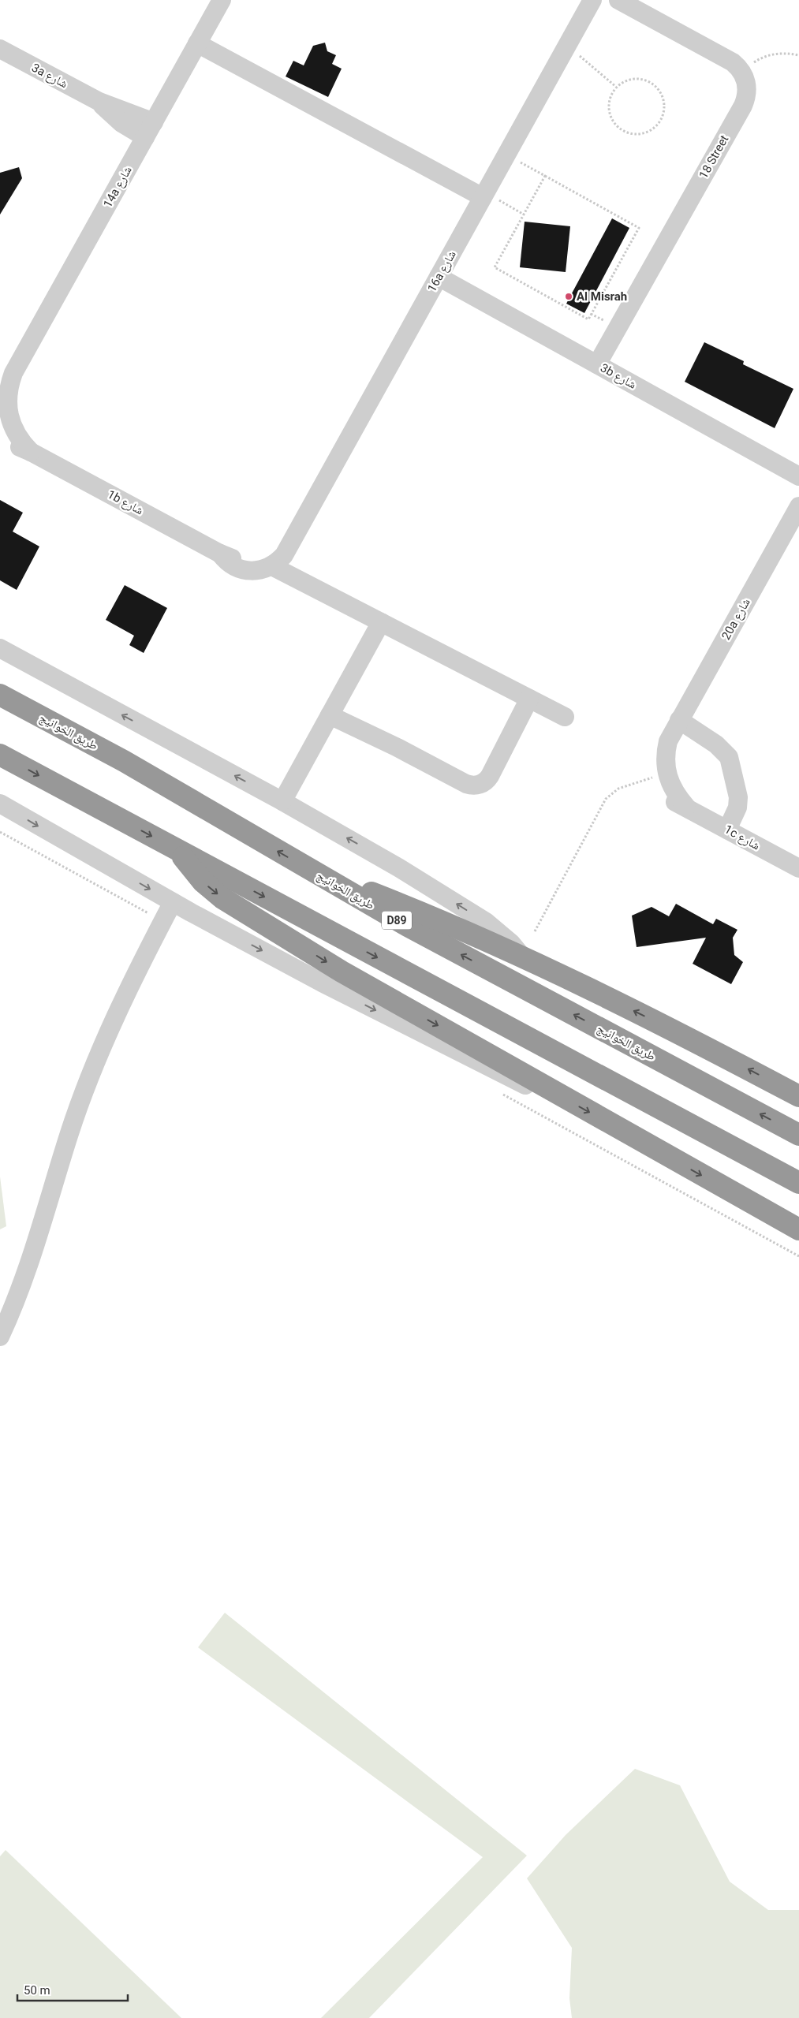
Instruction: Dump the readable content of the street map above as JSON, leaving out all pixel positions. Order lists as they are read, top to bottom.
{
  "streets": {
    "highway": ["طريق الخوانيج", "D89"],
    "street": [
      "3a شارع",
      "18 Street",
      "14a شارع",
      "16a شارع",
      "3b شارع",
      "1b شارع",
      "20a شارع",
      "1c شارع"
    ]
  },
  "crossings": [
    ["3a شارع", "14a شارع"],
    ["18 Street", "3b شارع"],
    ["14a شارع", "1b شارع"],
    ["16a شارع", "3b شارع"],
    ["16a شارع", "1b شارع"],
    ["20a شارع", "1c شارع"]
  ],
  "places": ["Al Misrah"],
  "scale_bar": "50 m"
}
